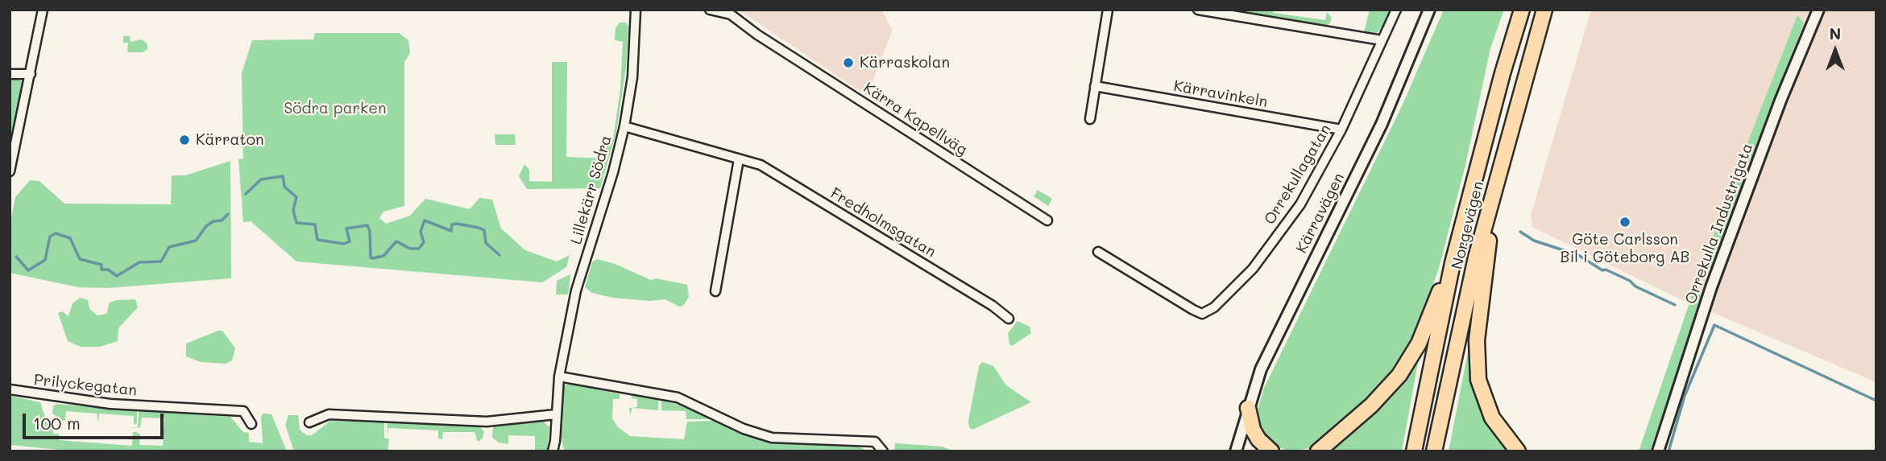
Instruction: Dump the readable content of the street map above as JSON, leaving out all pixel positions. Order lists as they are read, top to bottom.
{
  "streets": {
    "highway": ["Norgevägen"],
    "street": [
      "Kärravinkeln",
      "Kärra Kapellväg",
      "Orrekullagatan",
      "Lillekärr Södra",
      "Kärravägen",
      "Fredholmsgatan",
      "Orrekulla Industrigata",
      "Prilyckegatan"
    ]
  },
  "crossings": [
    ["Kärravinkeln", "Orrekullagatan"],
    ["Lillekärr Södra", "Fredholmsgatan"]
  ],
  "parks": ["Södra parken"],
  "places": ["Kärraskolan", "Kärraton", "Göte Carlsson Bil i Göteborg AB"],
  "scale_bar": "100 m",
  "north": "top"
}
